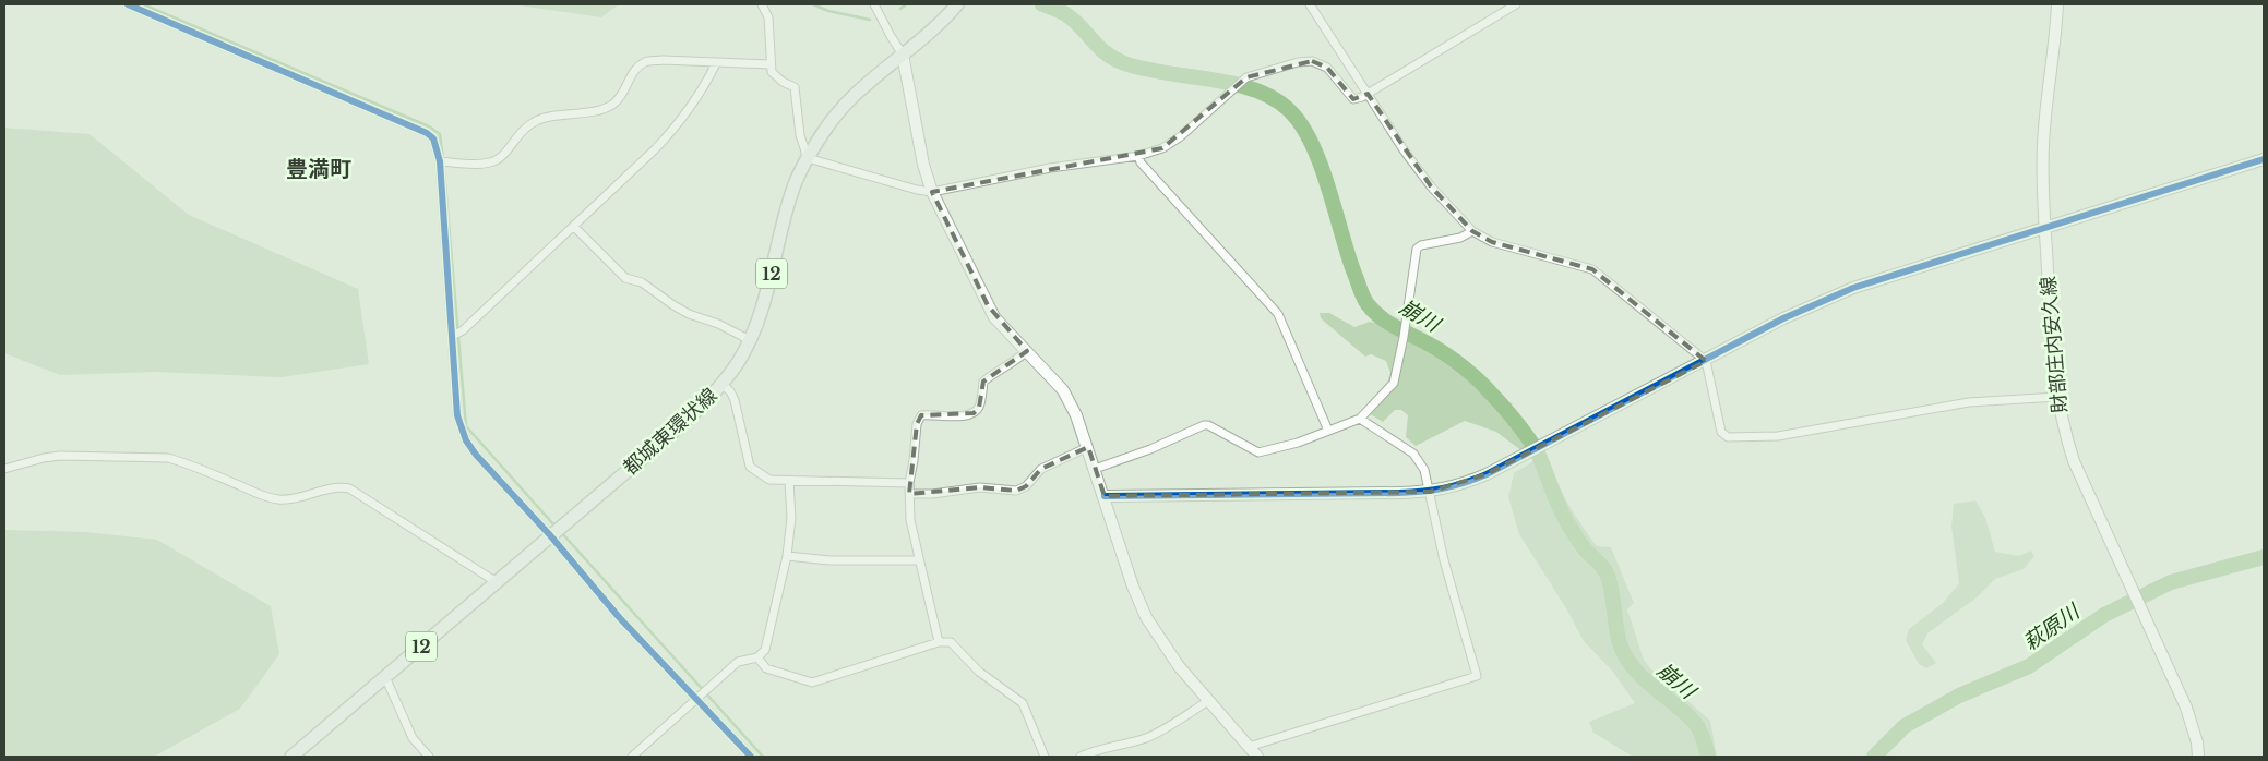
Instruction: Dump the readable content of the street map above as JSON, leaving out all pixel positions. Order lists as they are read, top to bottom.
{
  "streets": {
    "main road": ["12", "都城東環状線"],
    "street": ["財部庄内安久線"]
  },
  "districts": ["豊満町"],
  "water": ["崩川", "萩原川"]
}
